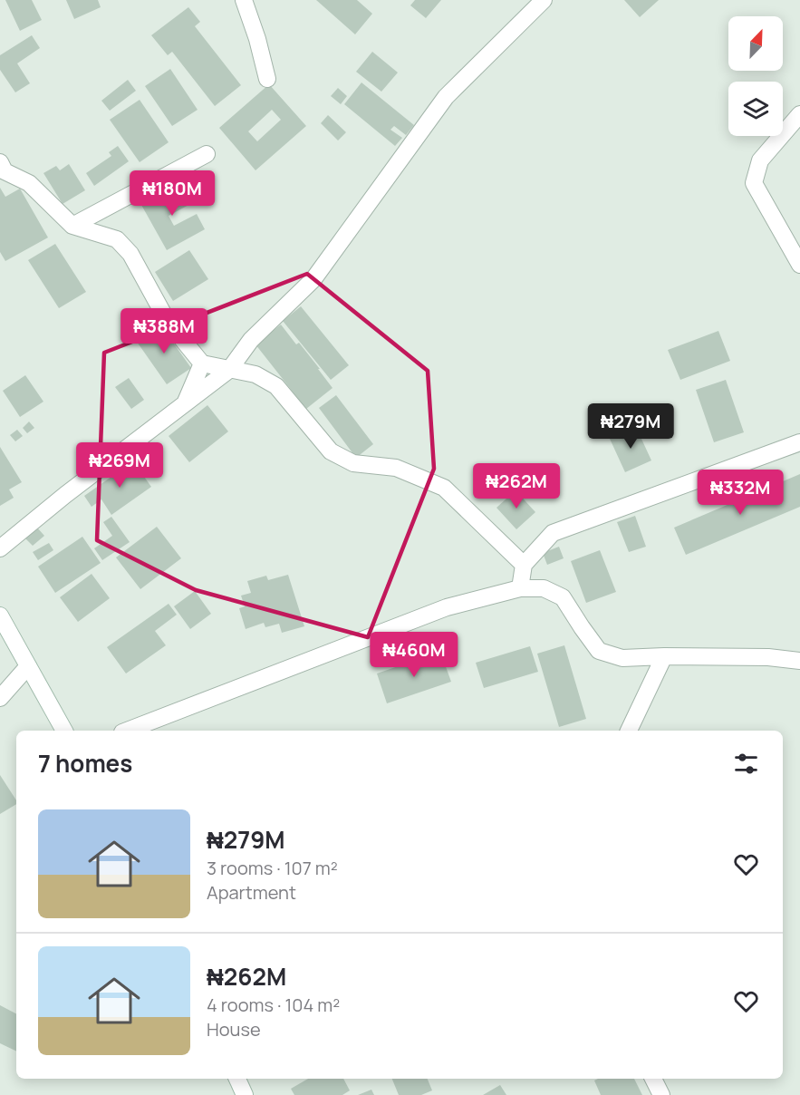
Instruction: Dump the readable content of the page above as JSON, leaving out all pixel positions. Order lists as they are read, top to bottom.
{
  "north": "top right",
  "page": {
    "price": [
      "₦180M",
      "₦388M",
      "₦279M",
      "₦269M",
      "₦262M",
      "₦332M",
      "₦460M"
    ],
    "heading": "7 homes",
    "list": [
      {
        "name": "₦279M",
        "note": "3 rooms · 107 m² · Apartment"
      },
      {
        "name": "₦262M",
        "note": "4 rooms · 104 m² · House"
      }
    ]
  }
}
